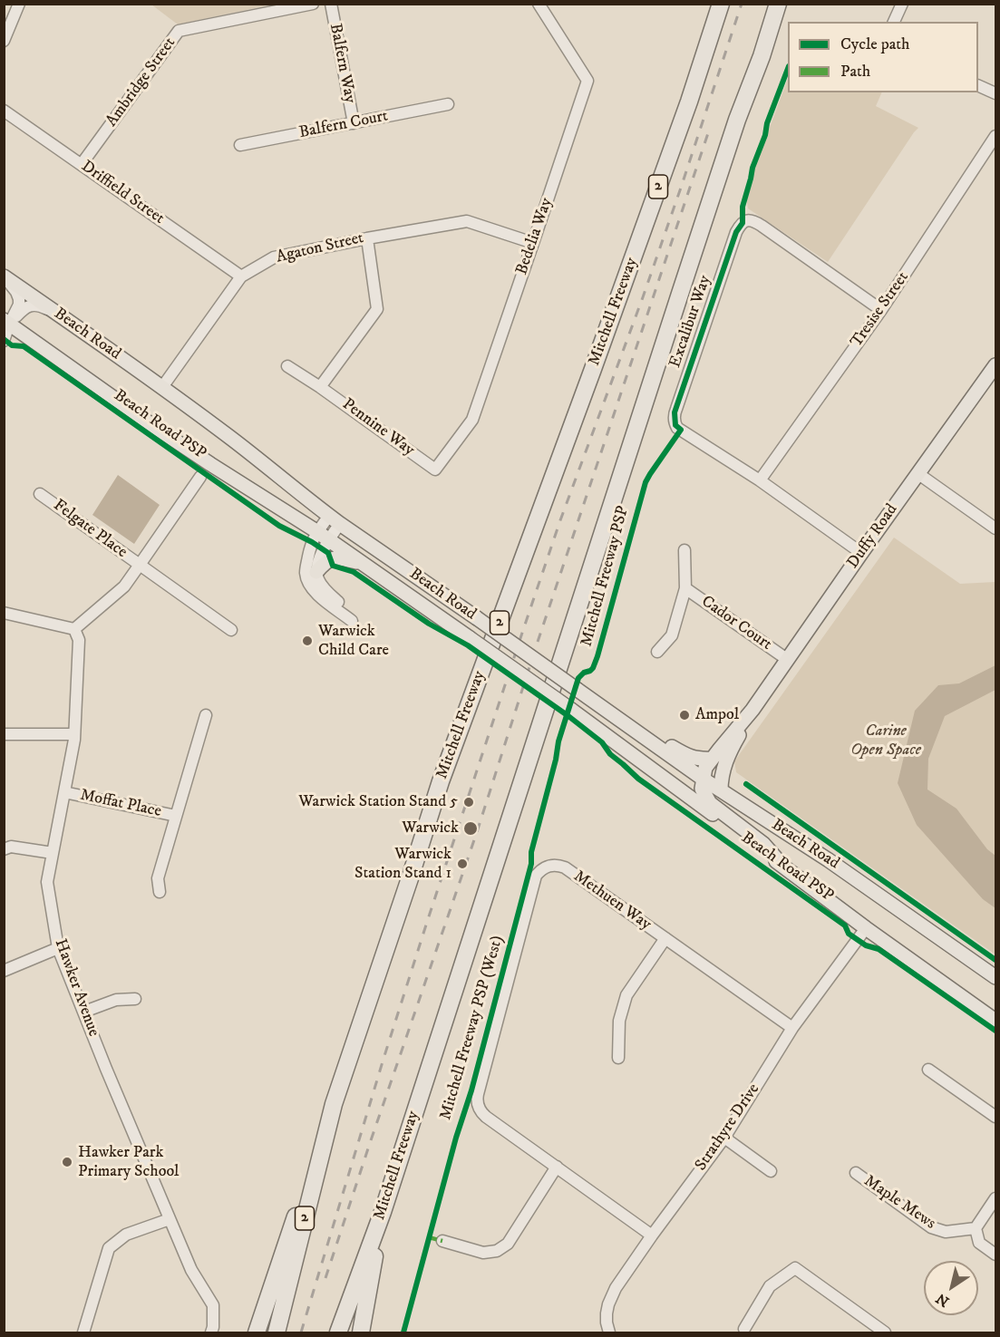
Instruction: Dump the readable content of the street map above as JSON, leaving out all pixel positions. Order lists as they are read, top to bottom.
{
  "streets": {
    "highway": ["2", "Mitchell Freeway"],
    "main road": ["Beach Road", "Duffy Road"],
    "street": [
      "Balfern Way",
      "Ambridge Street",
      "Balfern Court",
      "Driffield Street",
      "Bedelia Way",
      "Agaton Street",
      "Tresise Street",
      "Excalibur Way",
      "Pennine Way",
      "Felgate Place",
      "Cador Court",
      "Moffat Place",
      "Methuen Way",
      "Hawker Avenue",
      "Strathyre Drive",
      "Maple Mews"
    ],
    "cycle path": ["Beach Road PSP", "Mitchell Freeway PSP"]
  },
  "crossings": [
    ["Balfern Way", "Balfern Court"],
    ["Ambridge Street", "Driffield Street"],
    ["Driffield Street", "Agaton Street"],
    ["Bedelia Way", "Agaton Street"],
    ["Bedelia Way", "Pennine Way"],
    ["Agaton Street", "Beach Road"],
    ["Tresise Street", "Excalibur Way"],
    ["Excalibur Way", "Duffy Road"],
    ["Beach Road", "Duffy Road"],
    ["Beach Road", "Strathyre Drive"],
    ["Felgate Place", "Hawker Avenue"],
    ["Duffy Road", "Cador Court"],
    ["Moffat Place", "Hawker Avenue"],
    ["Methuen Way", "Strathyre Drive"]
  ],
  "parks": ["Carine Open Space"],
  "places": [
    "Warwick Child Care",
    "Ampol",
    "Warwick Station Stand 5",
    "Warwick",
    "Warwick Station Stand 1",
    "Hawker Park Primary School"
  ],
  "legend": ["Cycle path", "Path"],
  "north": "bottom left"
}
